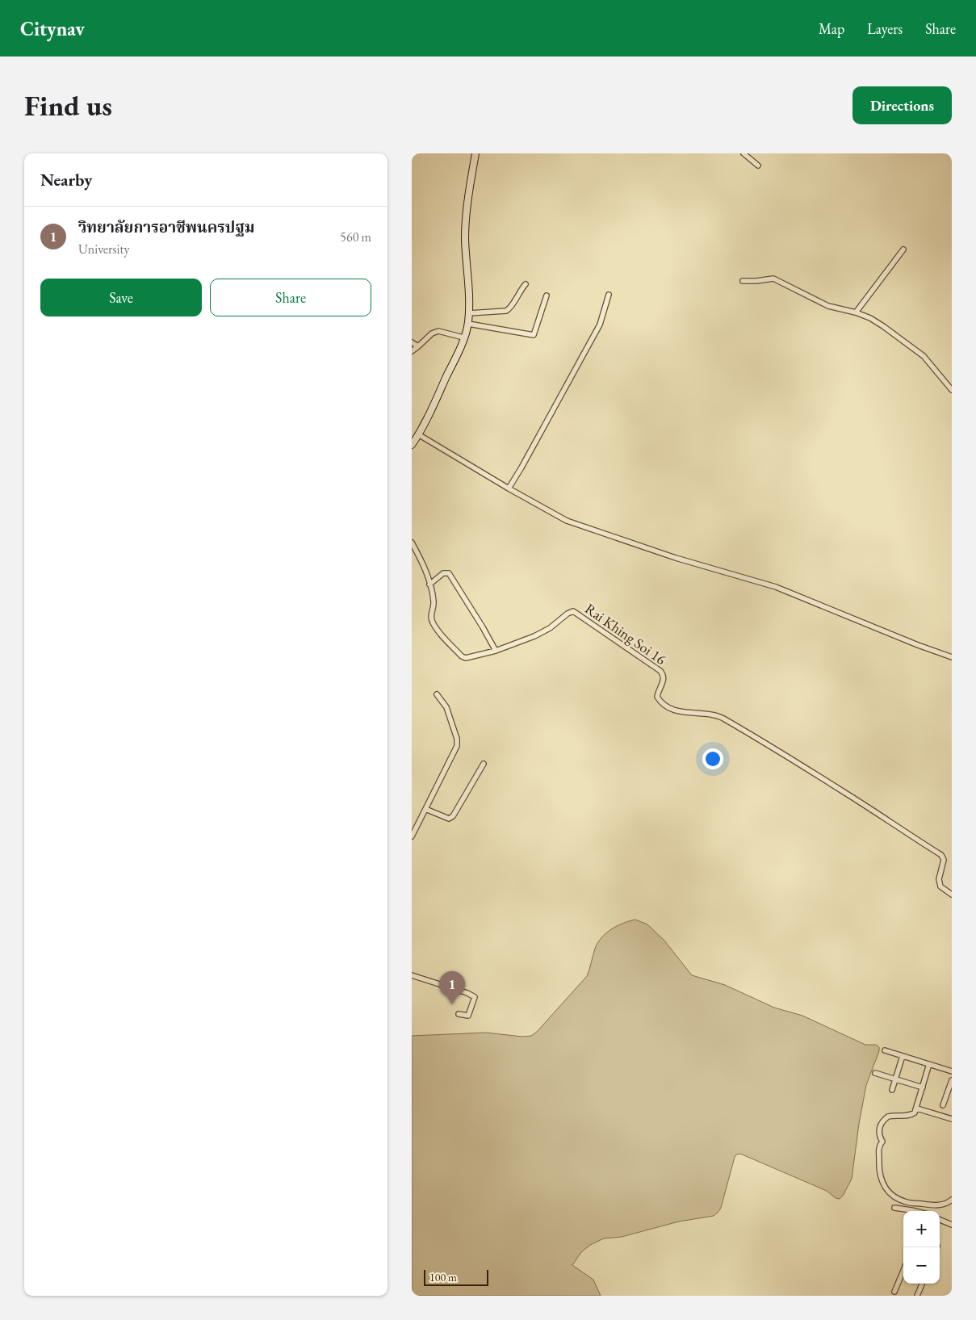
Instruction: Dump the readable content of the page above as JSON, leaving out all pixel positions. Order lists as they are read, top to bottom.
{
  "streets": {
    "street": ["Rai Khing Soi 16"]
  },
  "scale_bar": "100 m",
  "page": {
    "header": "Citynav",
    "nav": ["Map", "Layers", "Share"],
    "buttons": [
      "Directions",
      ["Save", "Share"]
    ],
    "title": "Find us",
    "heading": "Nearby",
    "list": [
      {
        "mark": "1",
        "name": "วิทยาลัยการอาชีพนครปฐม",
        "note": "University",
        "value": "560 m"
      }
    ],
    "pins": "1",
    "map_buttons": ["+", "−"],
    "scale": "100 m"
  }
}
